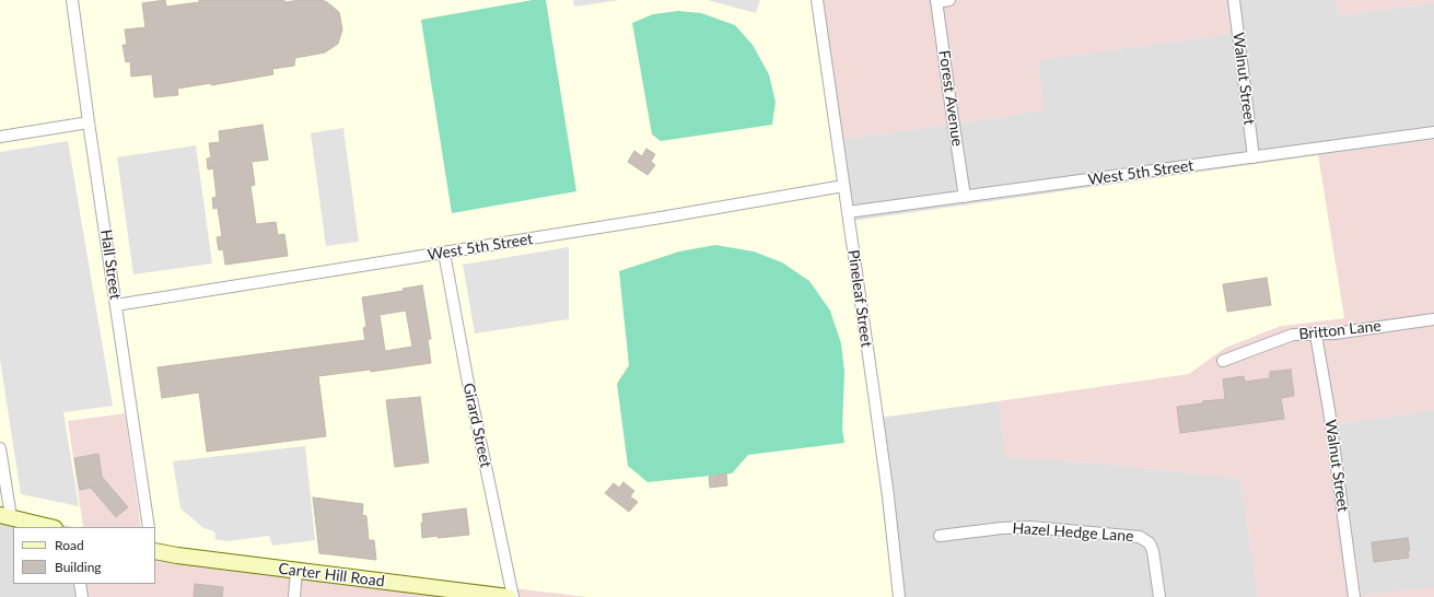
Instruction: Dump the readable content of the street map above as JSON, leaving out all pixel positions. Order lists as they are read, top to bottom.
{
  "streets": {
    "main road": ["Carter Hill Road"],
    "street": [
      "Walnut Street",
      "Forest Avenue",
      "West 5th Street",
      "Hall Street",
      "Pineleaf Street",
      "Britton Lane",
      "Girard Street",
      "Hazel Hedge Lane"
    ]
  },
  "crossings": [
    ["Walnut Street", "West 5th Street"],
    ["Walnut Street", "Britton Lane"],
    ["Forest Avenue", "West 5th Street"],
    ["West 5th Street", "Hall Street"],
    ["West 5th Street", "Pineleaf Street"],
    ["West 5th Street", "Girard Street"]
  ],
  "legend": ["Road", "Building"]
}
